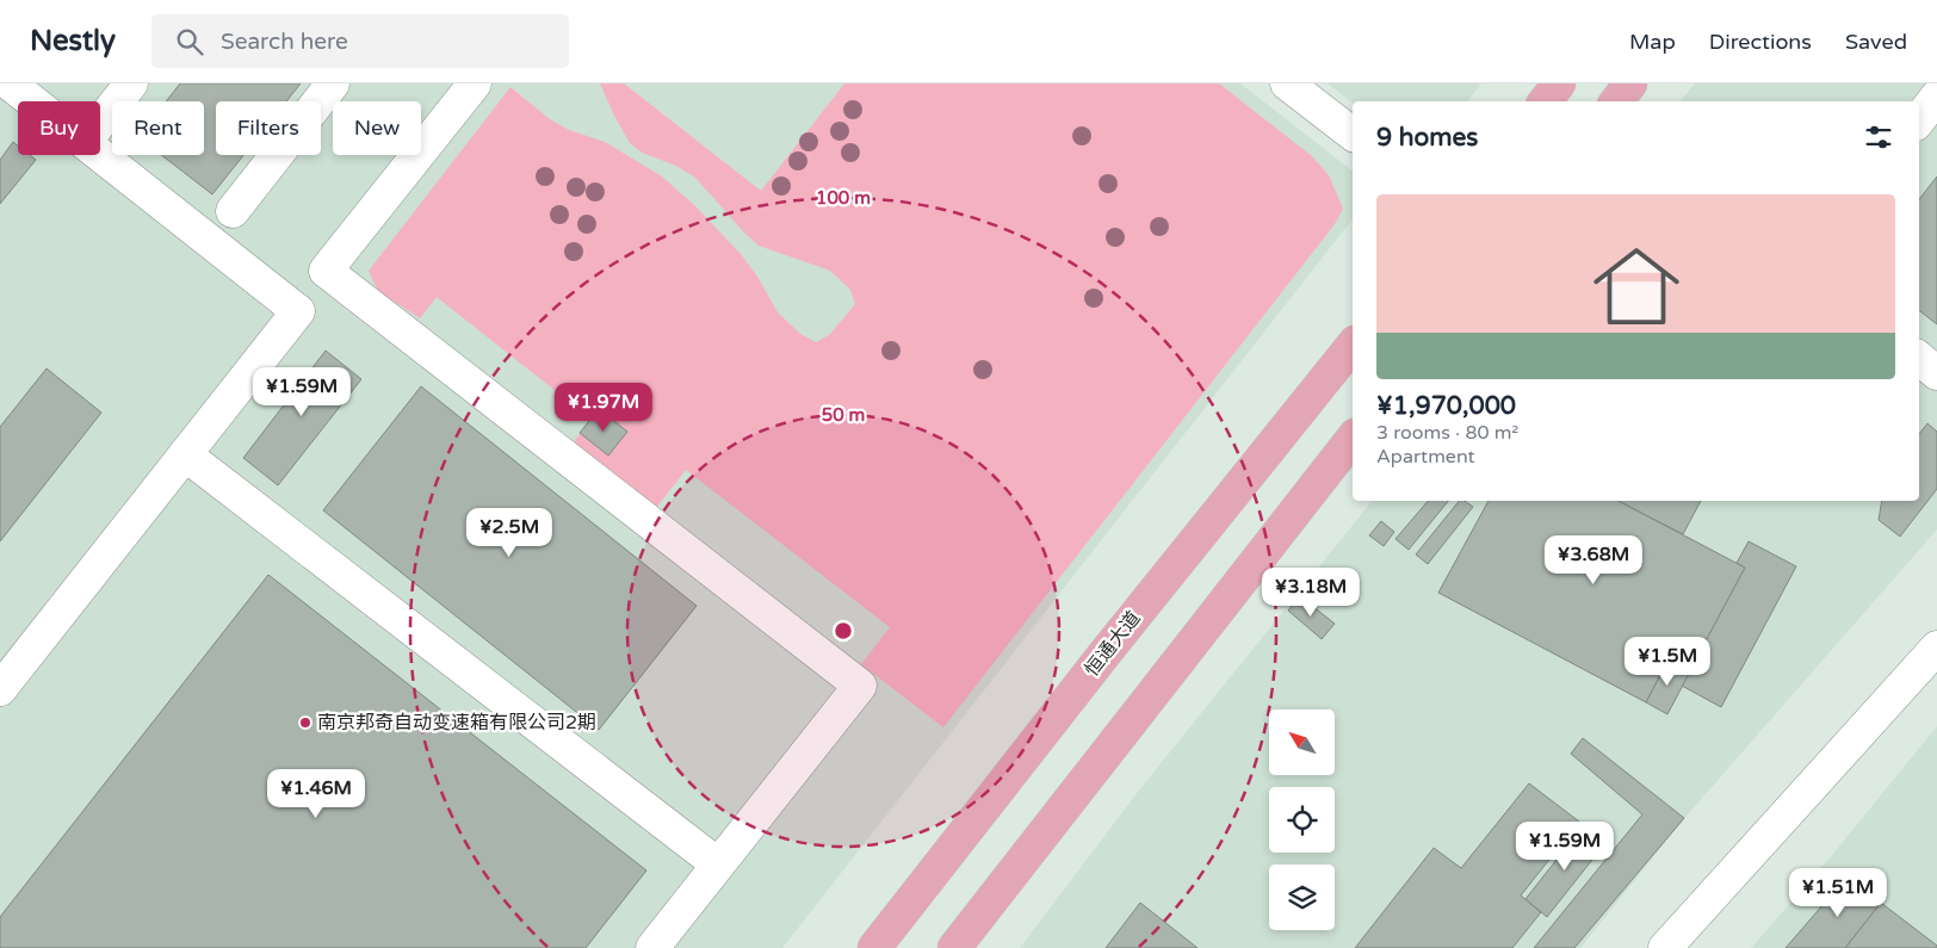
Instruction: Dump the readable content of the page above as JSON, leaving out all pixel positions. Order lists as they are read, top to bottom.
{
  "streets": {
    "main road": ["恒通大道"]
  },
  "places": ["南京邦奇自动变速箱有限公司2期"],
  "north": "top left",
  "page": {
    "header": "Nestly",
    "search": "Search here",
    "nav": ["Map", "Directions", "Saved"],
    "chip": [
      "Buy",
      "Rent",
      "Filters",
      "New"
    ],
    "heading": "9 homes",
    "list": [
      {
        "name": "¥1,970,000",
        "note": "3 rooms · 80 m² · Apartment"
      }
    ],
    "price": [
      "¥1.59M",
      "¥1.97M",
      "¥2.5M",
      "¥3.68M",
      "¥3.18M",
      "¥1.5M",
      "¥1.46M",
      "¥1.59M",
      "¥1.51M"
    ]
  },
  "rings": ["100 m", "50 m"]
}
